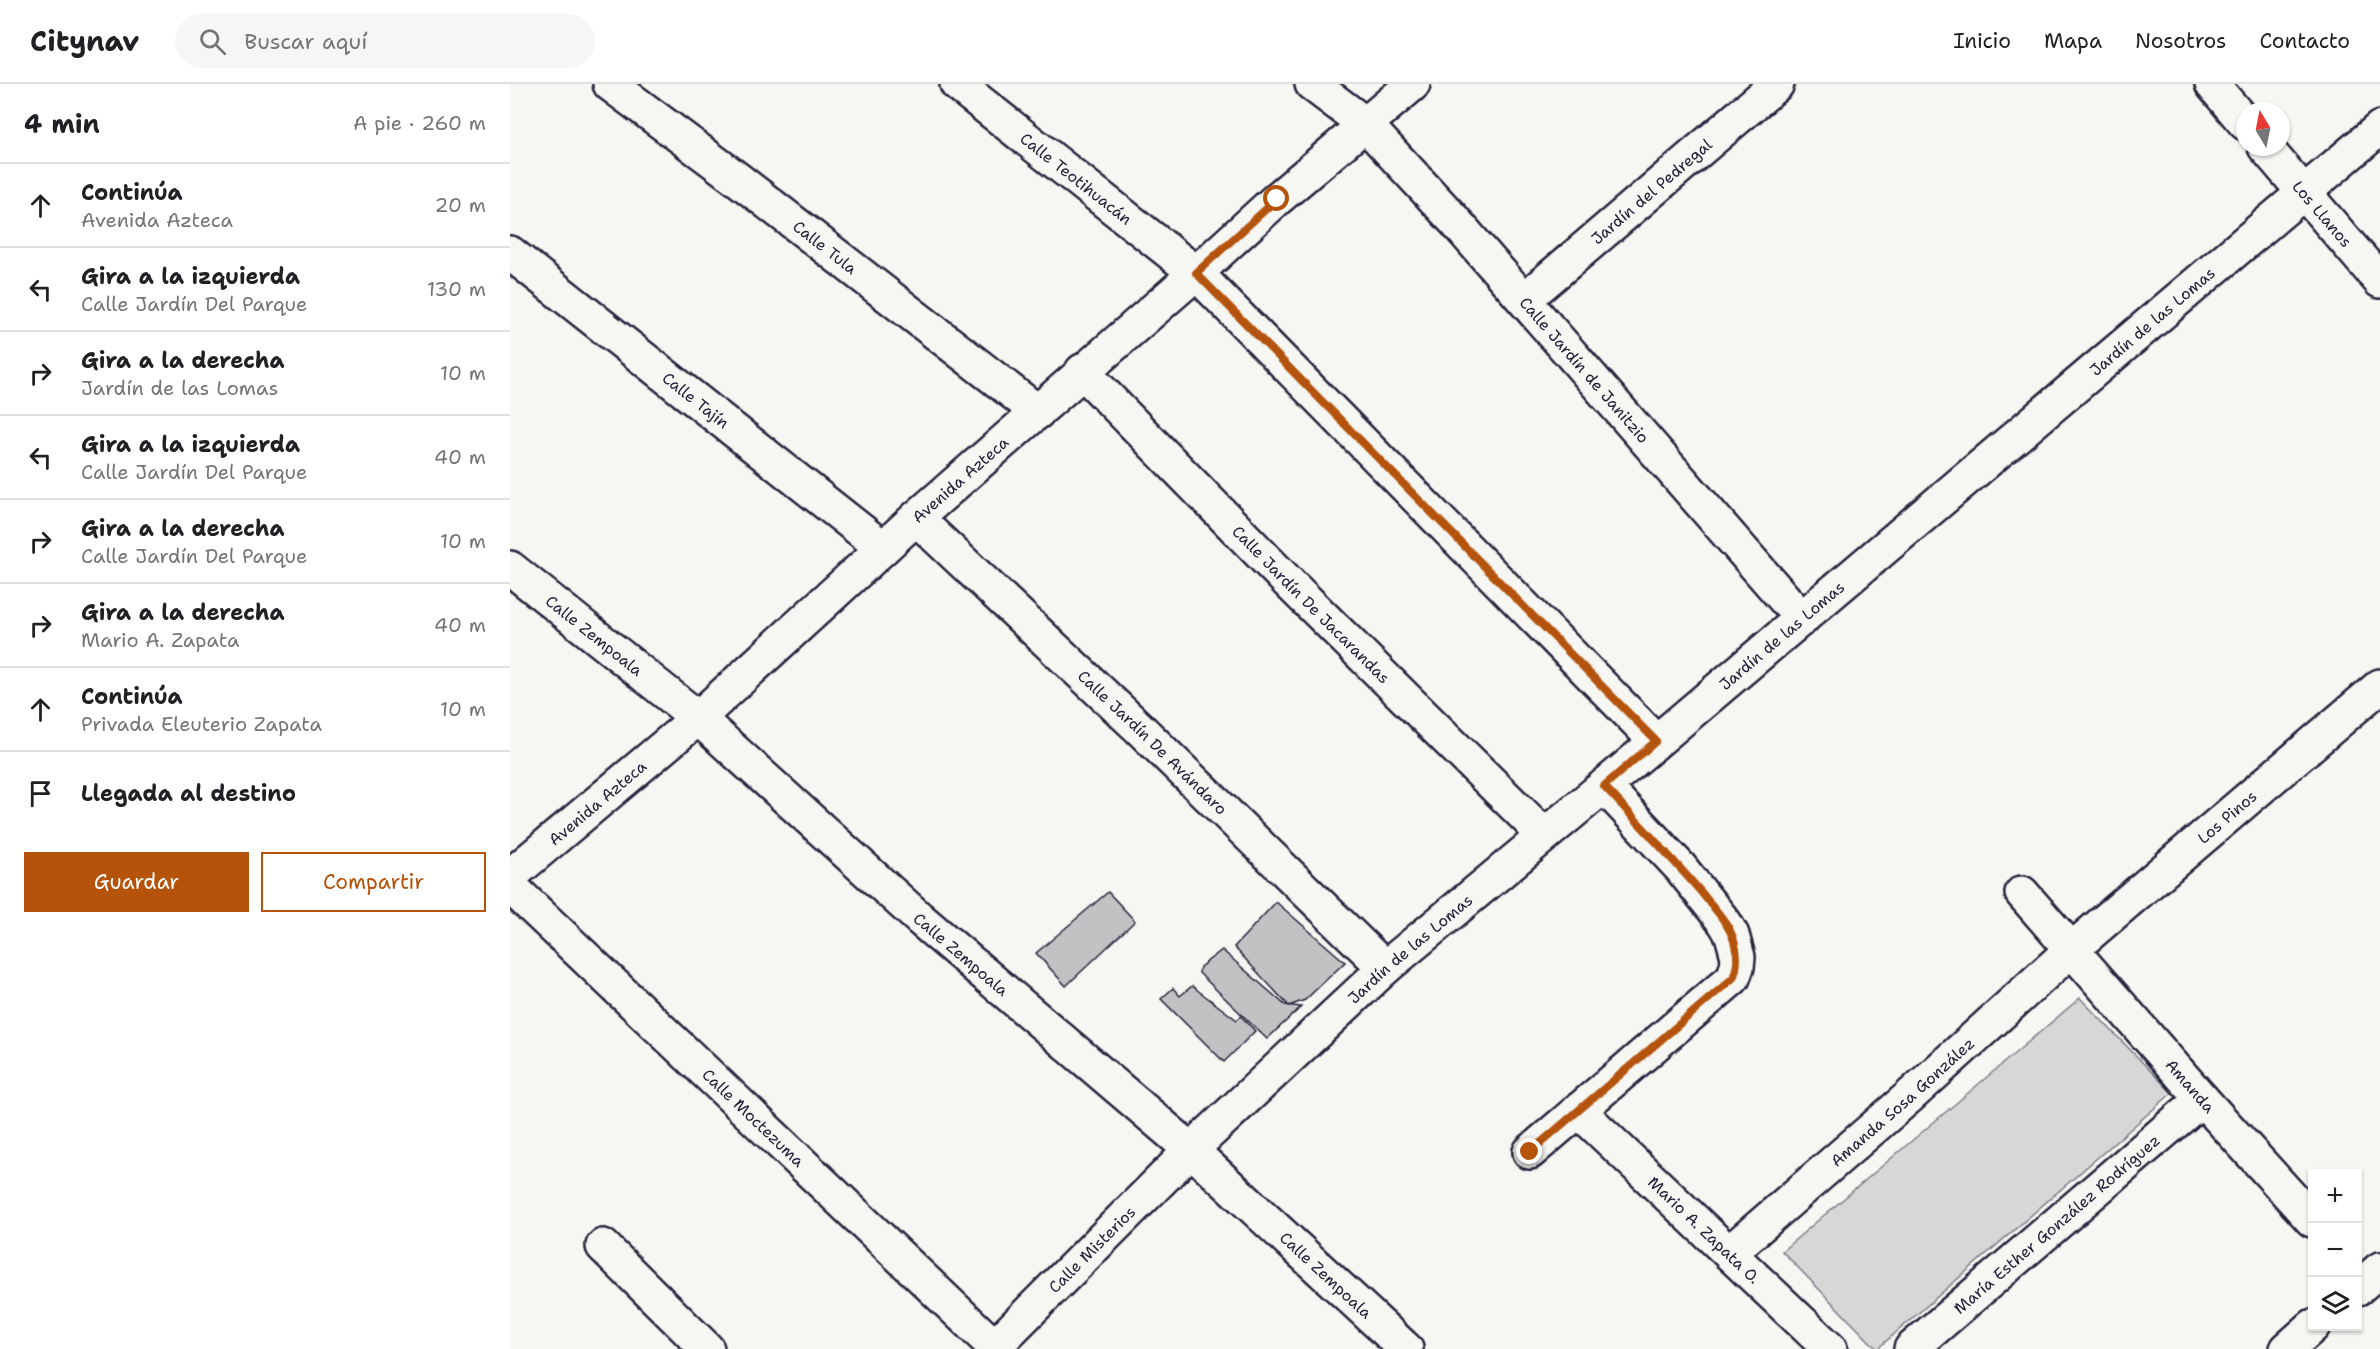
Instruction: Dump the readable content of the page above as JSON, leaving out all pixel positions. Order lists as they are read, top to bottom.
{
  "streets": {
    "street": [
      "Calle Teotihuacán",
      "Jardín del Pedregal",
      "Los Llanos",
      "Calle Tula",
      "Jardín de las Lomas",
      "Calle Jardín de Janitzio",
      "Calle Tajín",
      "Avenida Azteca",
      "Calle Jardín De Jacarandas",
      "Calle Zempoala",
      "Calle Jardín De Avándaro",
      "Los Pinos",
      "Amanda",
      "Amanda Sosa González",
      "Calle Moctezuma",
      "María Esther González Rodríguez",
      "Mario A. Zapata O.",
      "Calle Misterios"
    ]
  },
  "crossings": [
    ["Calle Teotihuacán", "Jardín de las Lomas"],
    ["Calle Teotihuacán", "Avenida Azteca"],
    ["Jardín del Pedregal", "Calle Jardín de Janitzio"],
    ["Los Llanos", "Jardín de las Lomas"],
    ["Calle Tula", "Avenida Azteca"],
    ["Jardín de las Lomas", "Calle Jardín de Janitzio"],
    ["Jardín de las Lomas", "Calle Jardín De Jacarandas"],
    ["Jardín de las Lomas", "Calle Zempoala"],
    ["Jardín de las Lomas", "Calle Jardín De Avándaro"],
    ["Jardín de las Lomas", "Calle Misterios"],
    ["Calle Jardín de Janitzio", "Avenida Azteca"],
    ["Calle Tajín", "Avenida Azteca"],
    ["Avenida Azteca", "Calle Jardín De Jacarandas"],
    ["Avenida Azteca", "Calle Zempoala"],
    ["Avenida Azteca", "Calle Jardín De Avándaro"],
    ["Calle Zempoala", "Calle Misterios"],
    ["Los Pinos", "Amanda"],
    ["Los Pinos", "Amanda Sosa González"],
    ["Amanda", "Amanda Sosa González"],
    ["Amanda", "María Esther González Rodríguez"],
    ["Amanda Sosa González", "Mario A. Zapata O."],
    ["Calle Moctezuma", "Calle Misterios"]
  ],
  "north": "top",
  "page": {
    "header": "Citynav",
    "search": "Buscar aquí",
    "nav": [
      "Inicio",
      "Mapa",
      "Nosotros",
      "Contacto"
    ],
    "heading": ["4 min", "A pie · 260 m"],
    "list": [
      ["Continúa", "Avenida Azteca", "20 m"],
      ["Gira a la izquierda", "Calle Jardín Del Parque", "130 m"],
      ["Gira a la derecha", "Jardín de las Lomas", "10 m"],
      ["Gira a la izquierda", "Calle Jardín Del Parque", "40 m"],
      ["Gira a la derecha", "Calle Jardín Del Parque", "10 m"],
      ["Gira a la derecha", "Mario A. Zapata", "40 m"],
      ["Continúa", "Privada Eleuterio Zapata", "10 m"],
      "Llegada al destino"
    ],
    "buttons": ["Guardar", "Compartir"],
    "map_buttons": ["+", "−"]
  }
}
